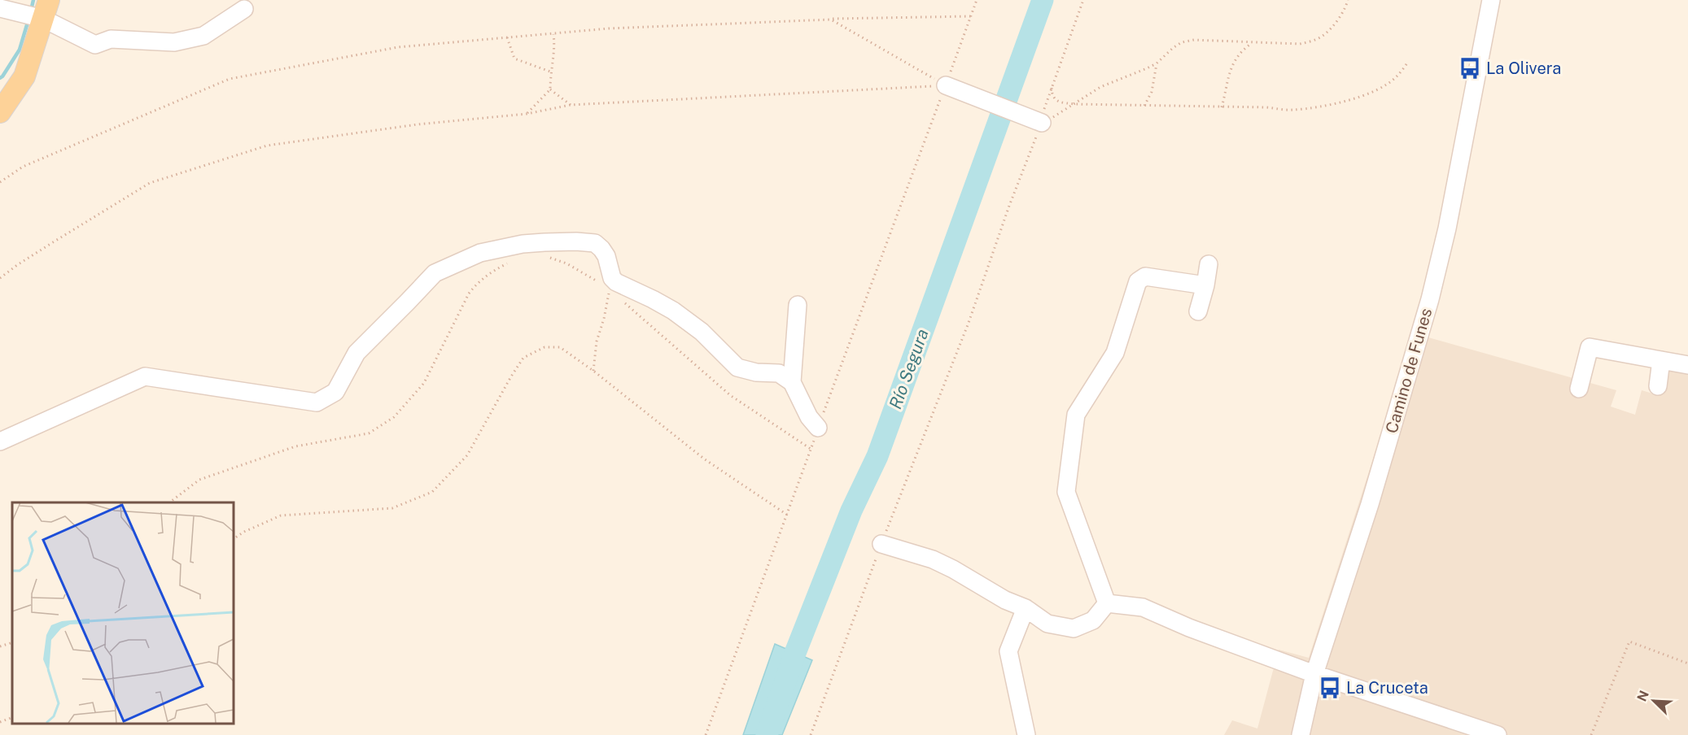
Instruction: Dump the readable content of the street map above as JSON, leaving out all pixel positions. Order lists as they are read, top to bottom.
{
  "streets": {
    "street": ["Camino de Funes"]
  },
  "water": ["Río Segura"],
  "places": {
    "bus stop": ["La Olivera", "La Cruceta"]
  },
  "north": "top left"
}
